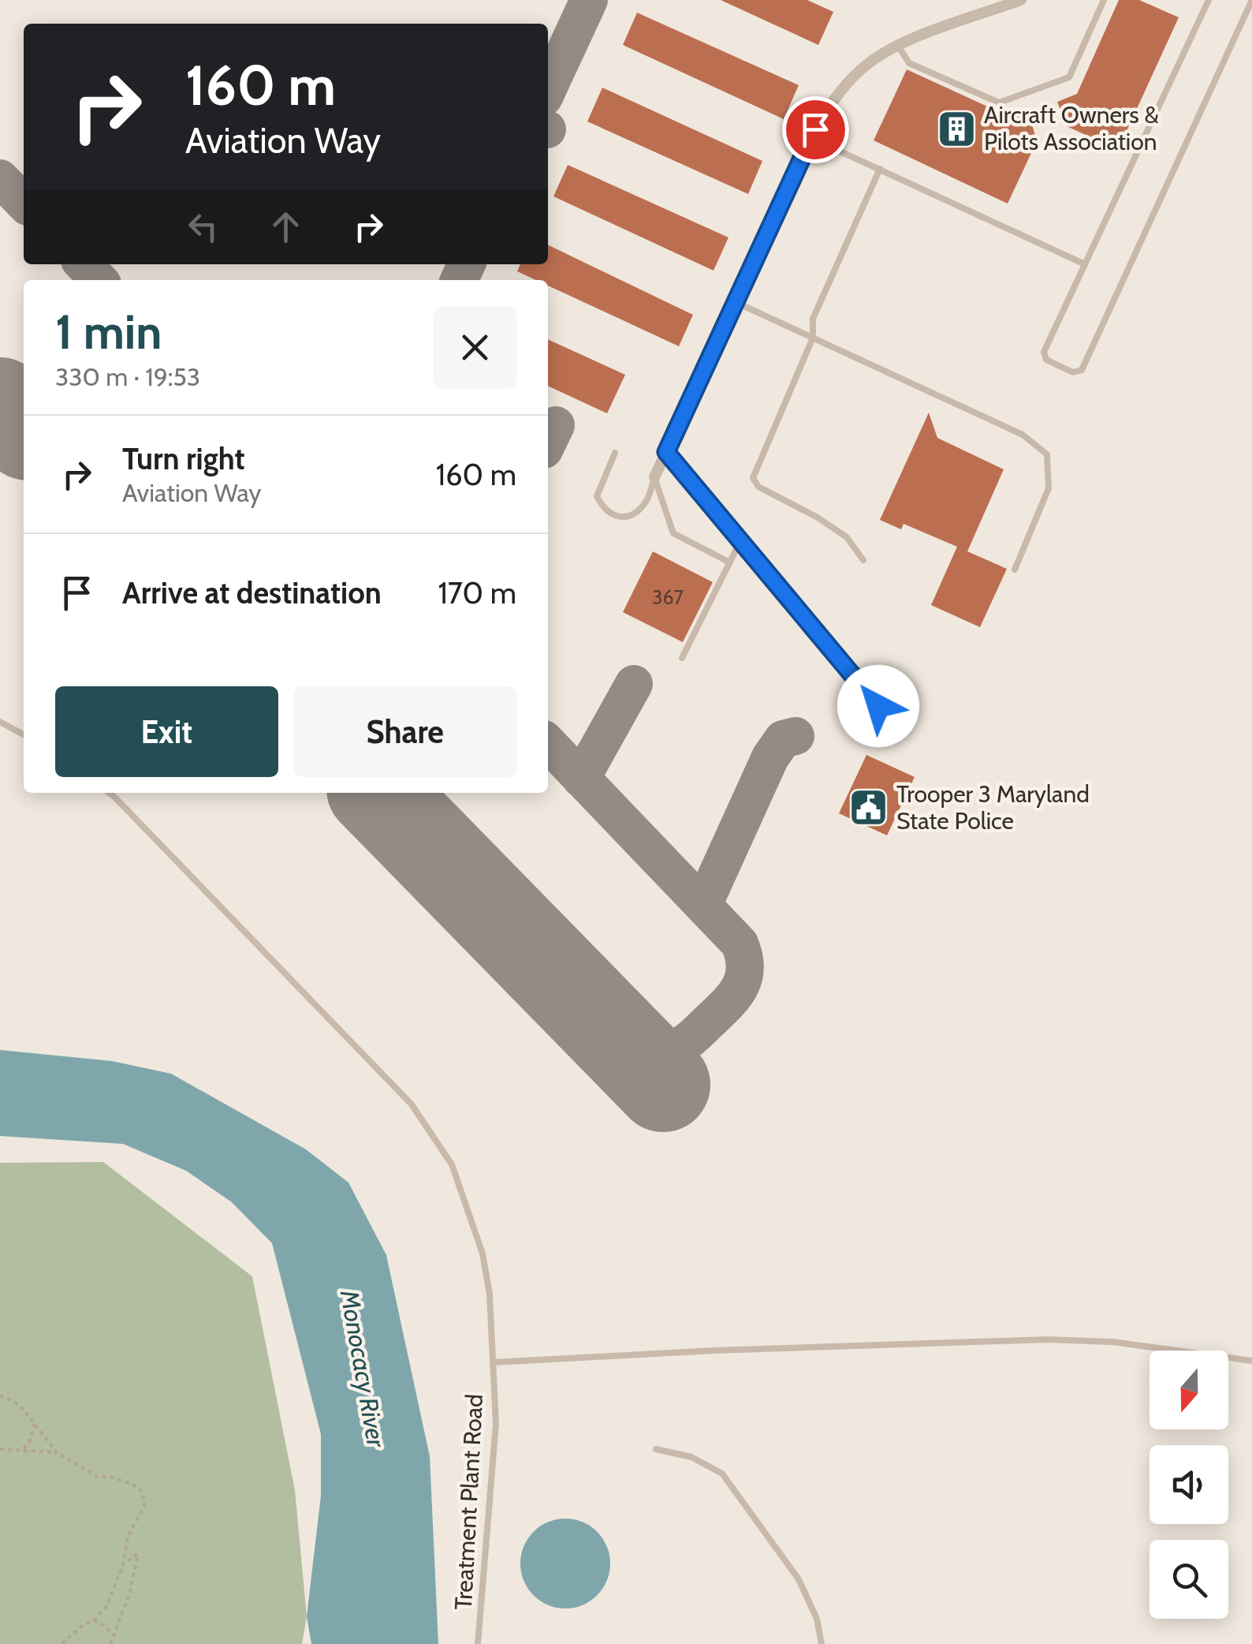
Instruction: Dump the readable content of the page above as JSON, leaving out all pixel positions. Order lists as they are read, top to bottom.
{
  "streets": {
    "lane": ["Treatment Plant Road"]
  },
  "water": ["Monocacy River"],
  "places": {
    "building": ["Aircraft Owners & Pilots Association"],
    "public building": ["Trooper 3 Maryland State Police"]
  },
  "house_numbers": ["367"],
  "north": "bottom",
  "page": {
    "turn": ["160 m", "Aviation Way"],
    "heading": ["1 min", "330 m · 19:53"],
    "list": [
      {
        "name": "Turn right",
        "note": "Aviation Way",
        "value": "160 m"
      },
      {
        "name": "Arrive at destination",
        "value": "170 m"
      }
    ],
    "buttons": ["Exit", "Share"]
  }
}
